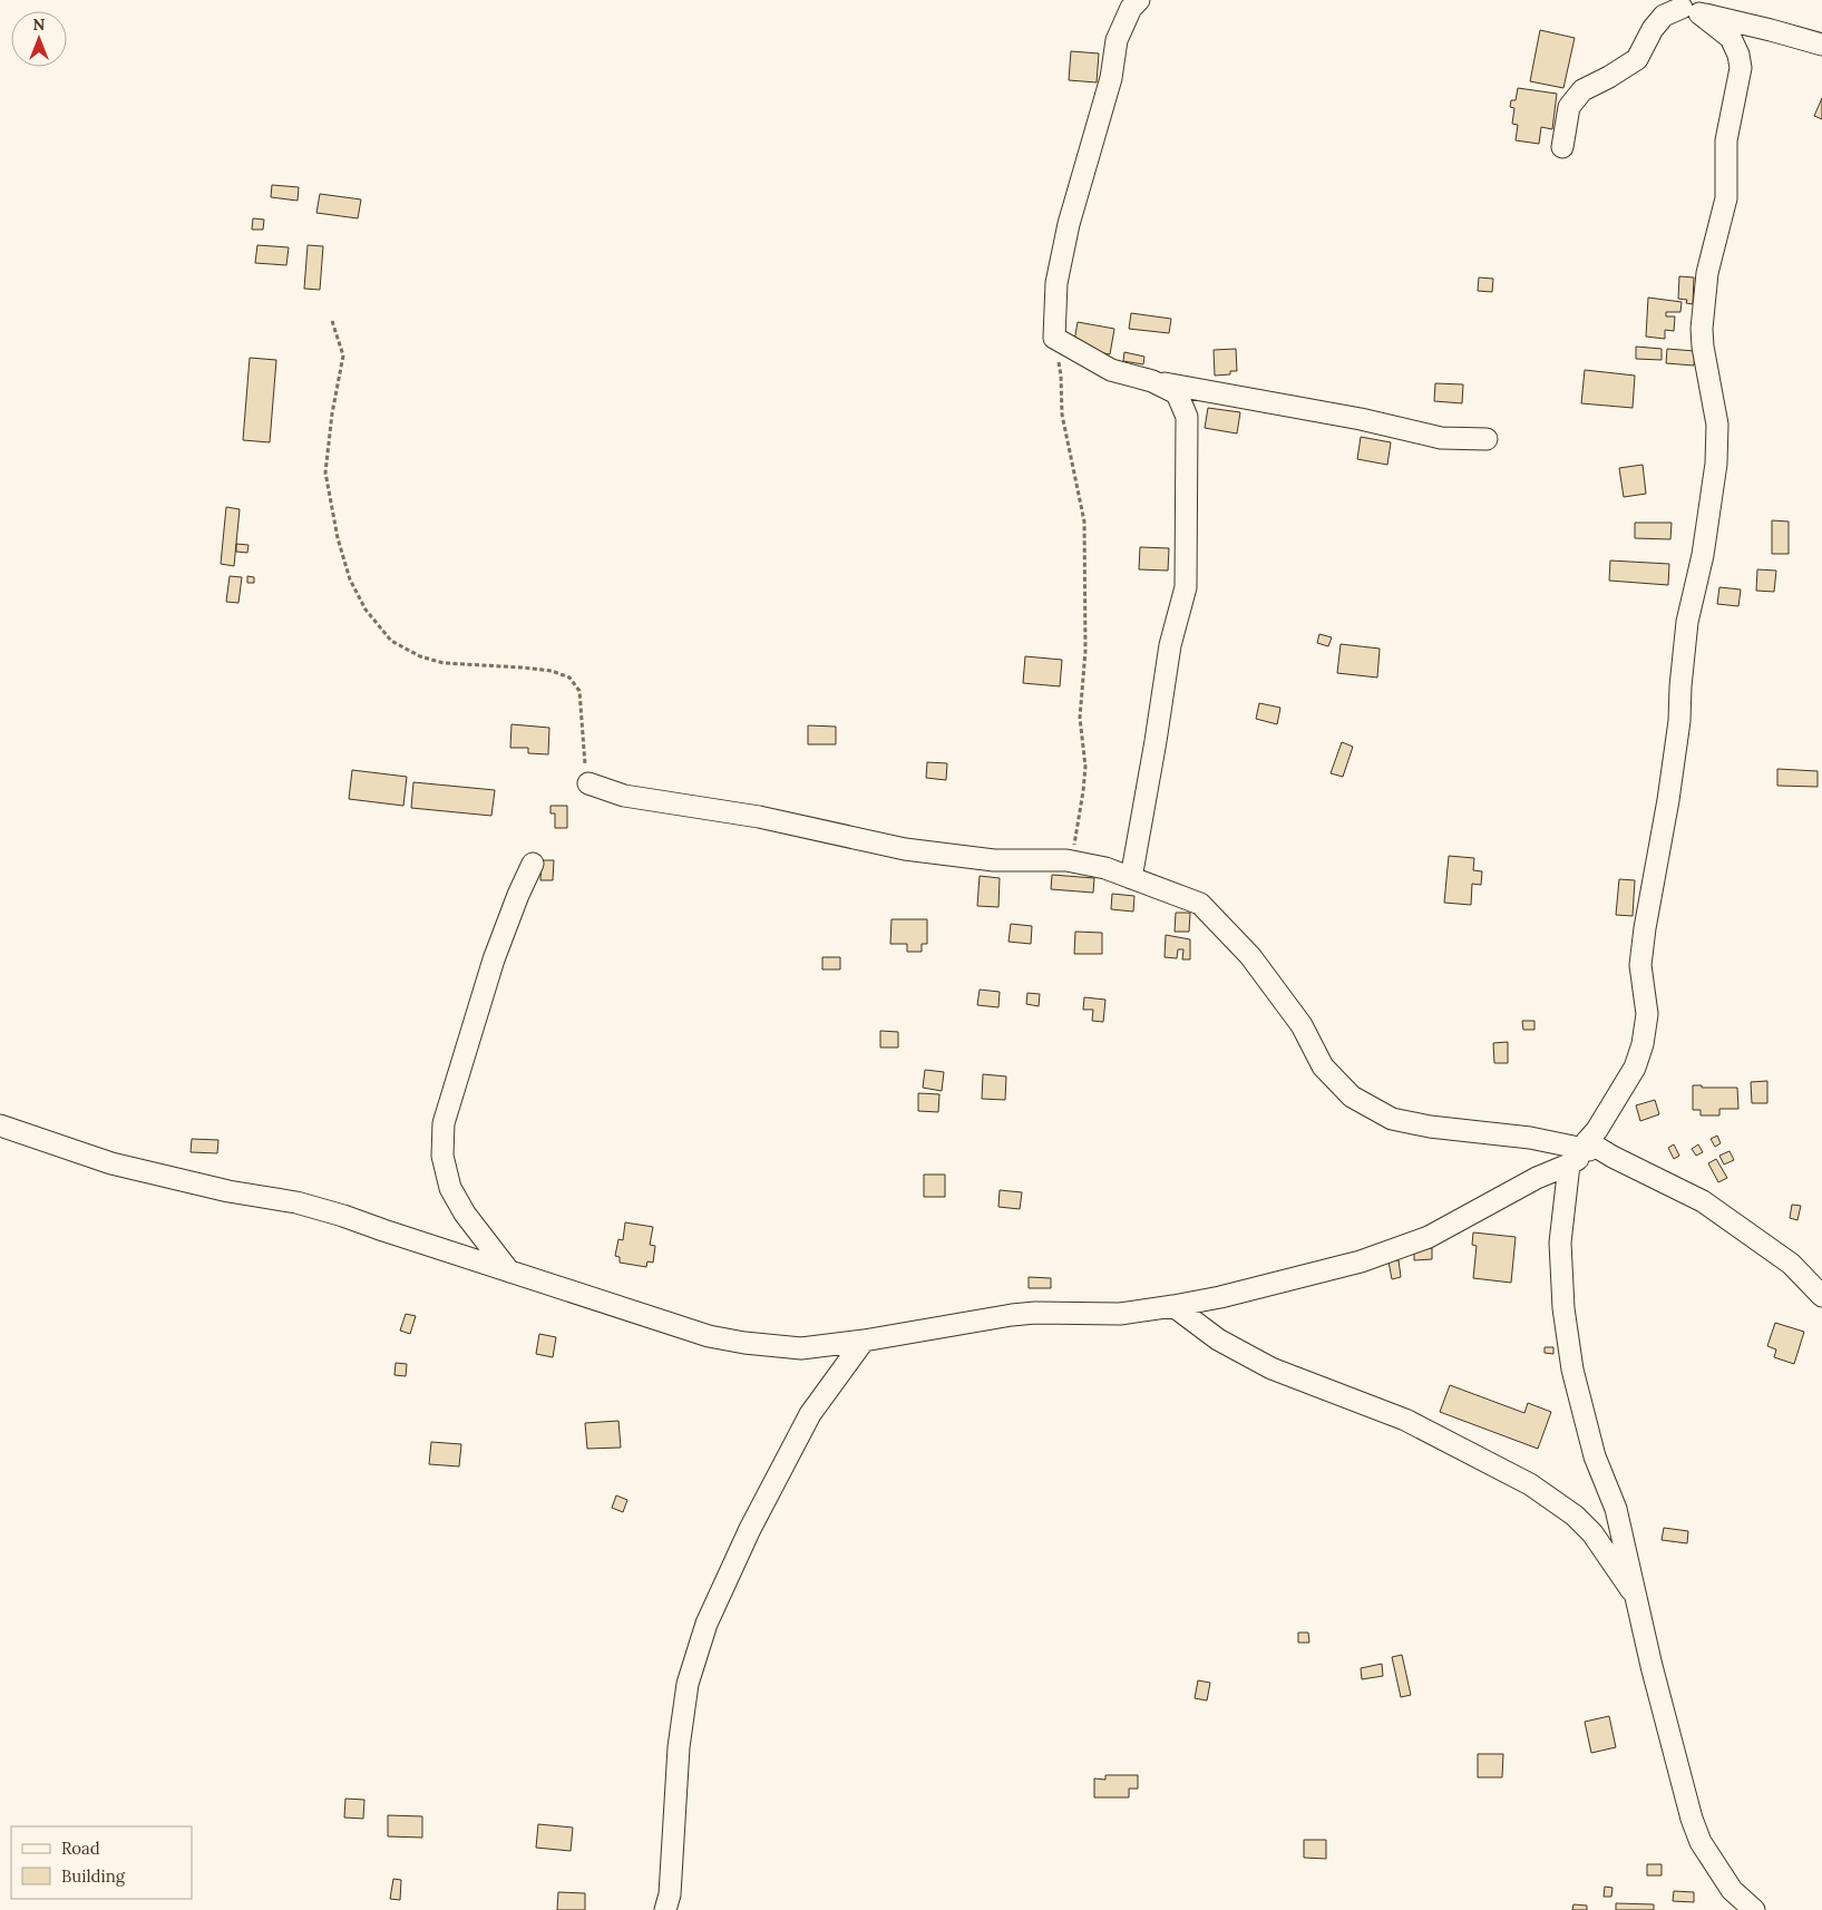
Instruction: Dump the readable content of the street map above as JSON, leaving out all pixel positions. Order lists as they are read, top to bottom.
{
  "legend": ["Road", "Building"],
  "north": "top"
}
